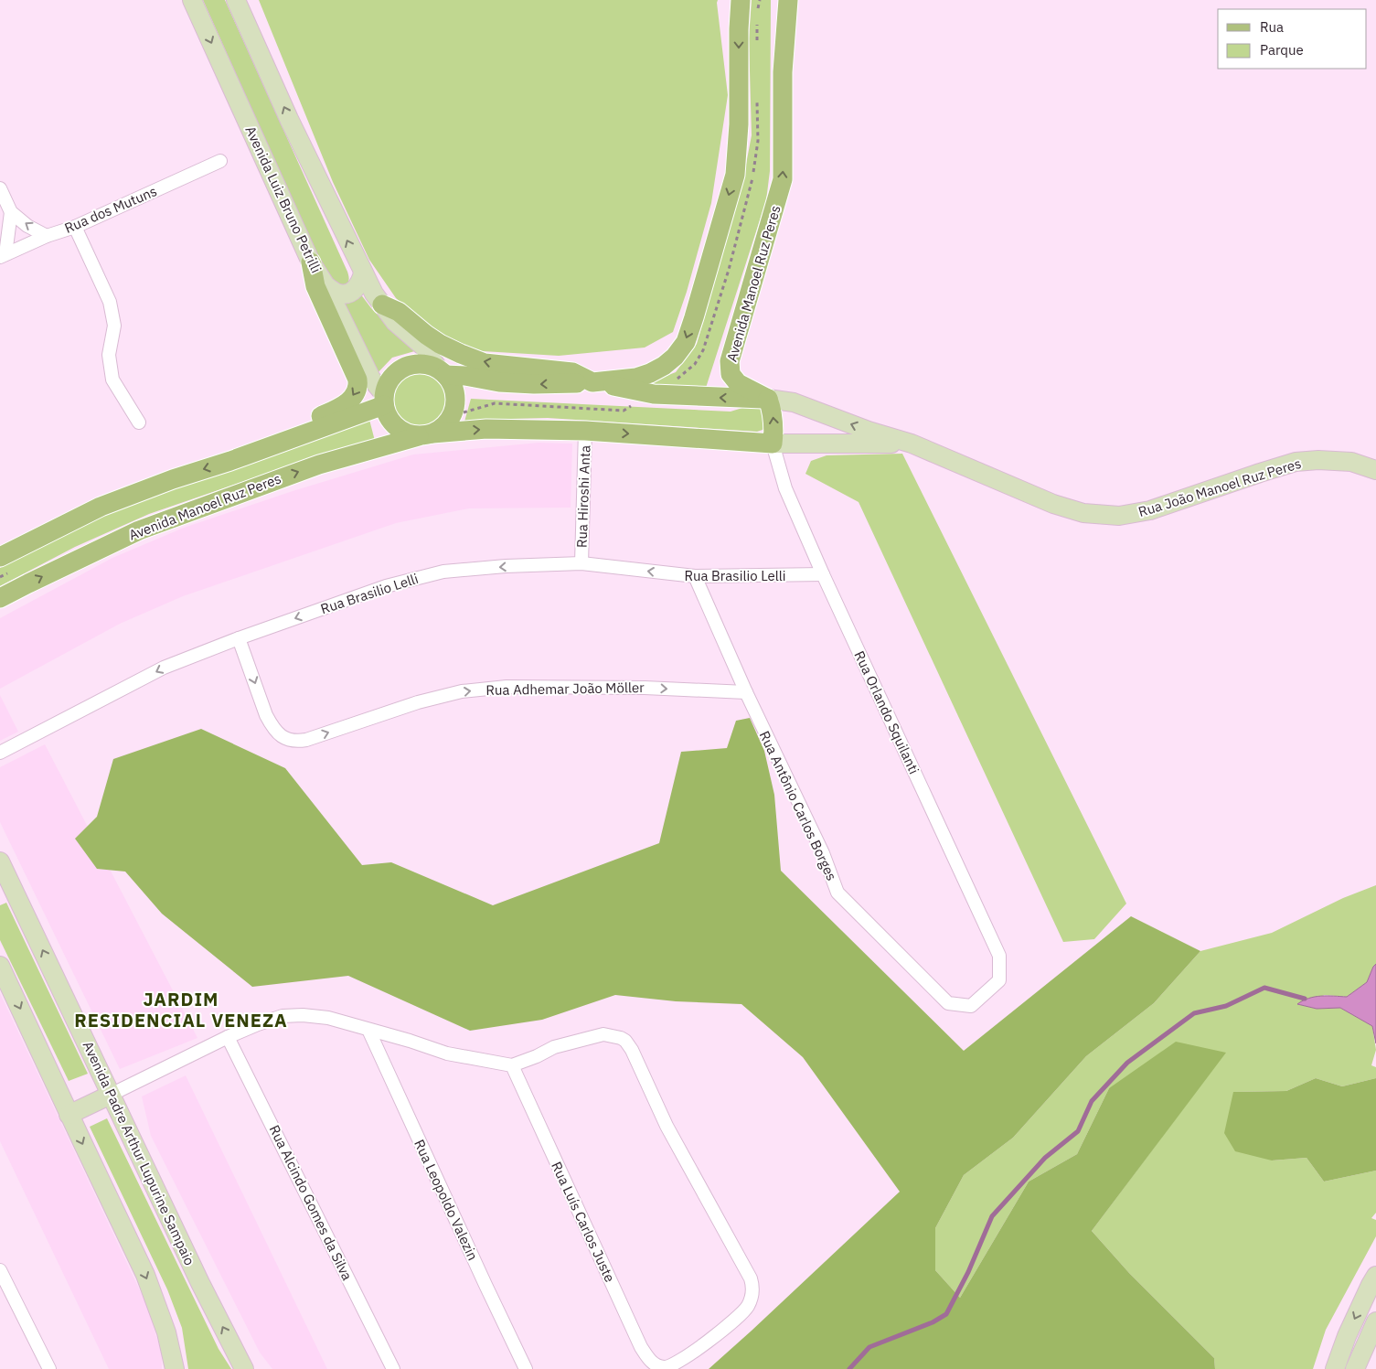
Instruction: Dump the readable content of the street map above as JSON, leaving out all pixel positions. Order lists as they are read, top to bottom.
{
  "streets": {
    "main road": [
      "Avenida Luiz Bruno Petrilli",
      "Avenida Manoel Ruz Peres",
      "Rua João Manoel Ruz Peres",
      "Avenida Padre Arthur Lupurine Sampaio"
    ],
    "street": [
      "Rua dos Mutuns",
      "Rua Hiroshi Anta",
      "Rua Brasilio Lelli",
      "Rua Adhemar João Möller",
      "Rua Orlando Squilanti",
      "Rua Antônio Carlos Borges",
      "Rua Leopoldo Valezin",
      "Rua Alcindo Gomes da Silva",
      "Rua Luís Carlos Juste"
    ]
  },
  "crossings": [
    ["Avenida Luiz Bruno Petrilli", "Avenida Manoel Ruz Peres"],
    ["Avenida Manoel Ruz Peres", "Rua João Manoel Ruz Peres"],
    ["Avenida Manoel Ruz Peres", "Rua Hiroshi Anta"],
    ["Avenida Manoel Ruz Peres", "Rua Orlando Squilanti"],
    ["Rua João Manoel Ruz Peres", "Rua Orlando Squilanti"],
    ["Rua Hiroshi Anta", "Rua Brasilio Lelli"],
    ["Rua Brasilio Lelli", "Rua Adhemar João Möller"],
    ["Rua Brasilio Lelli", "Rua Orlando Squilanti"],
    ["Rua Brasilio Lelli", "Rua Antônio Carlos Borges"],
    ["Rua Adhemar João Möller", "Rua Antônio Carlos Borges"],
    ["Rua Orlando Squilanti", "Rua Antônio Carlos Borges"]
  ],
  "one_way": ["Rua Brasilio Lelli", "Rua Adhemar João Möller"],
  "districts": ["JARDIM RESIDENCIAL VENEZA"],
  "legend": ["Rua", "Parque"]
}
